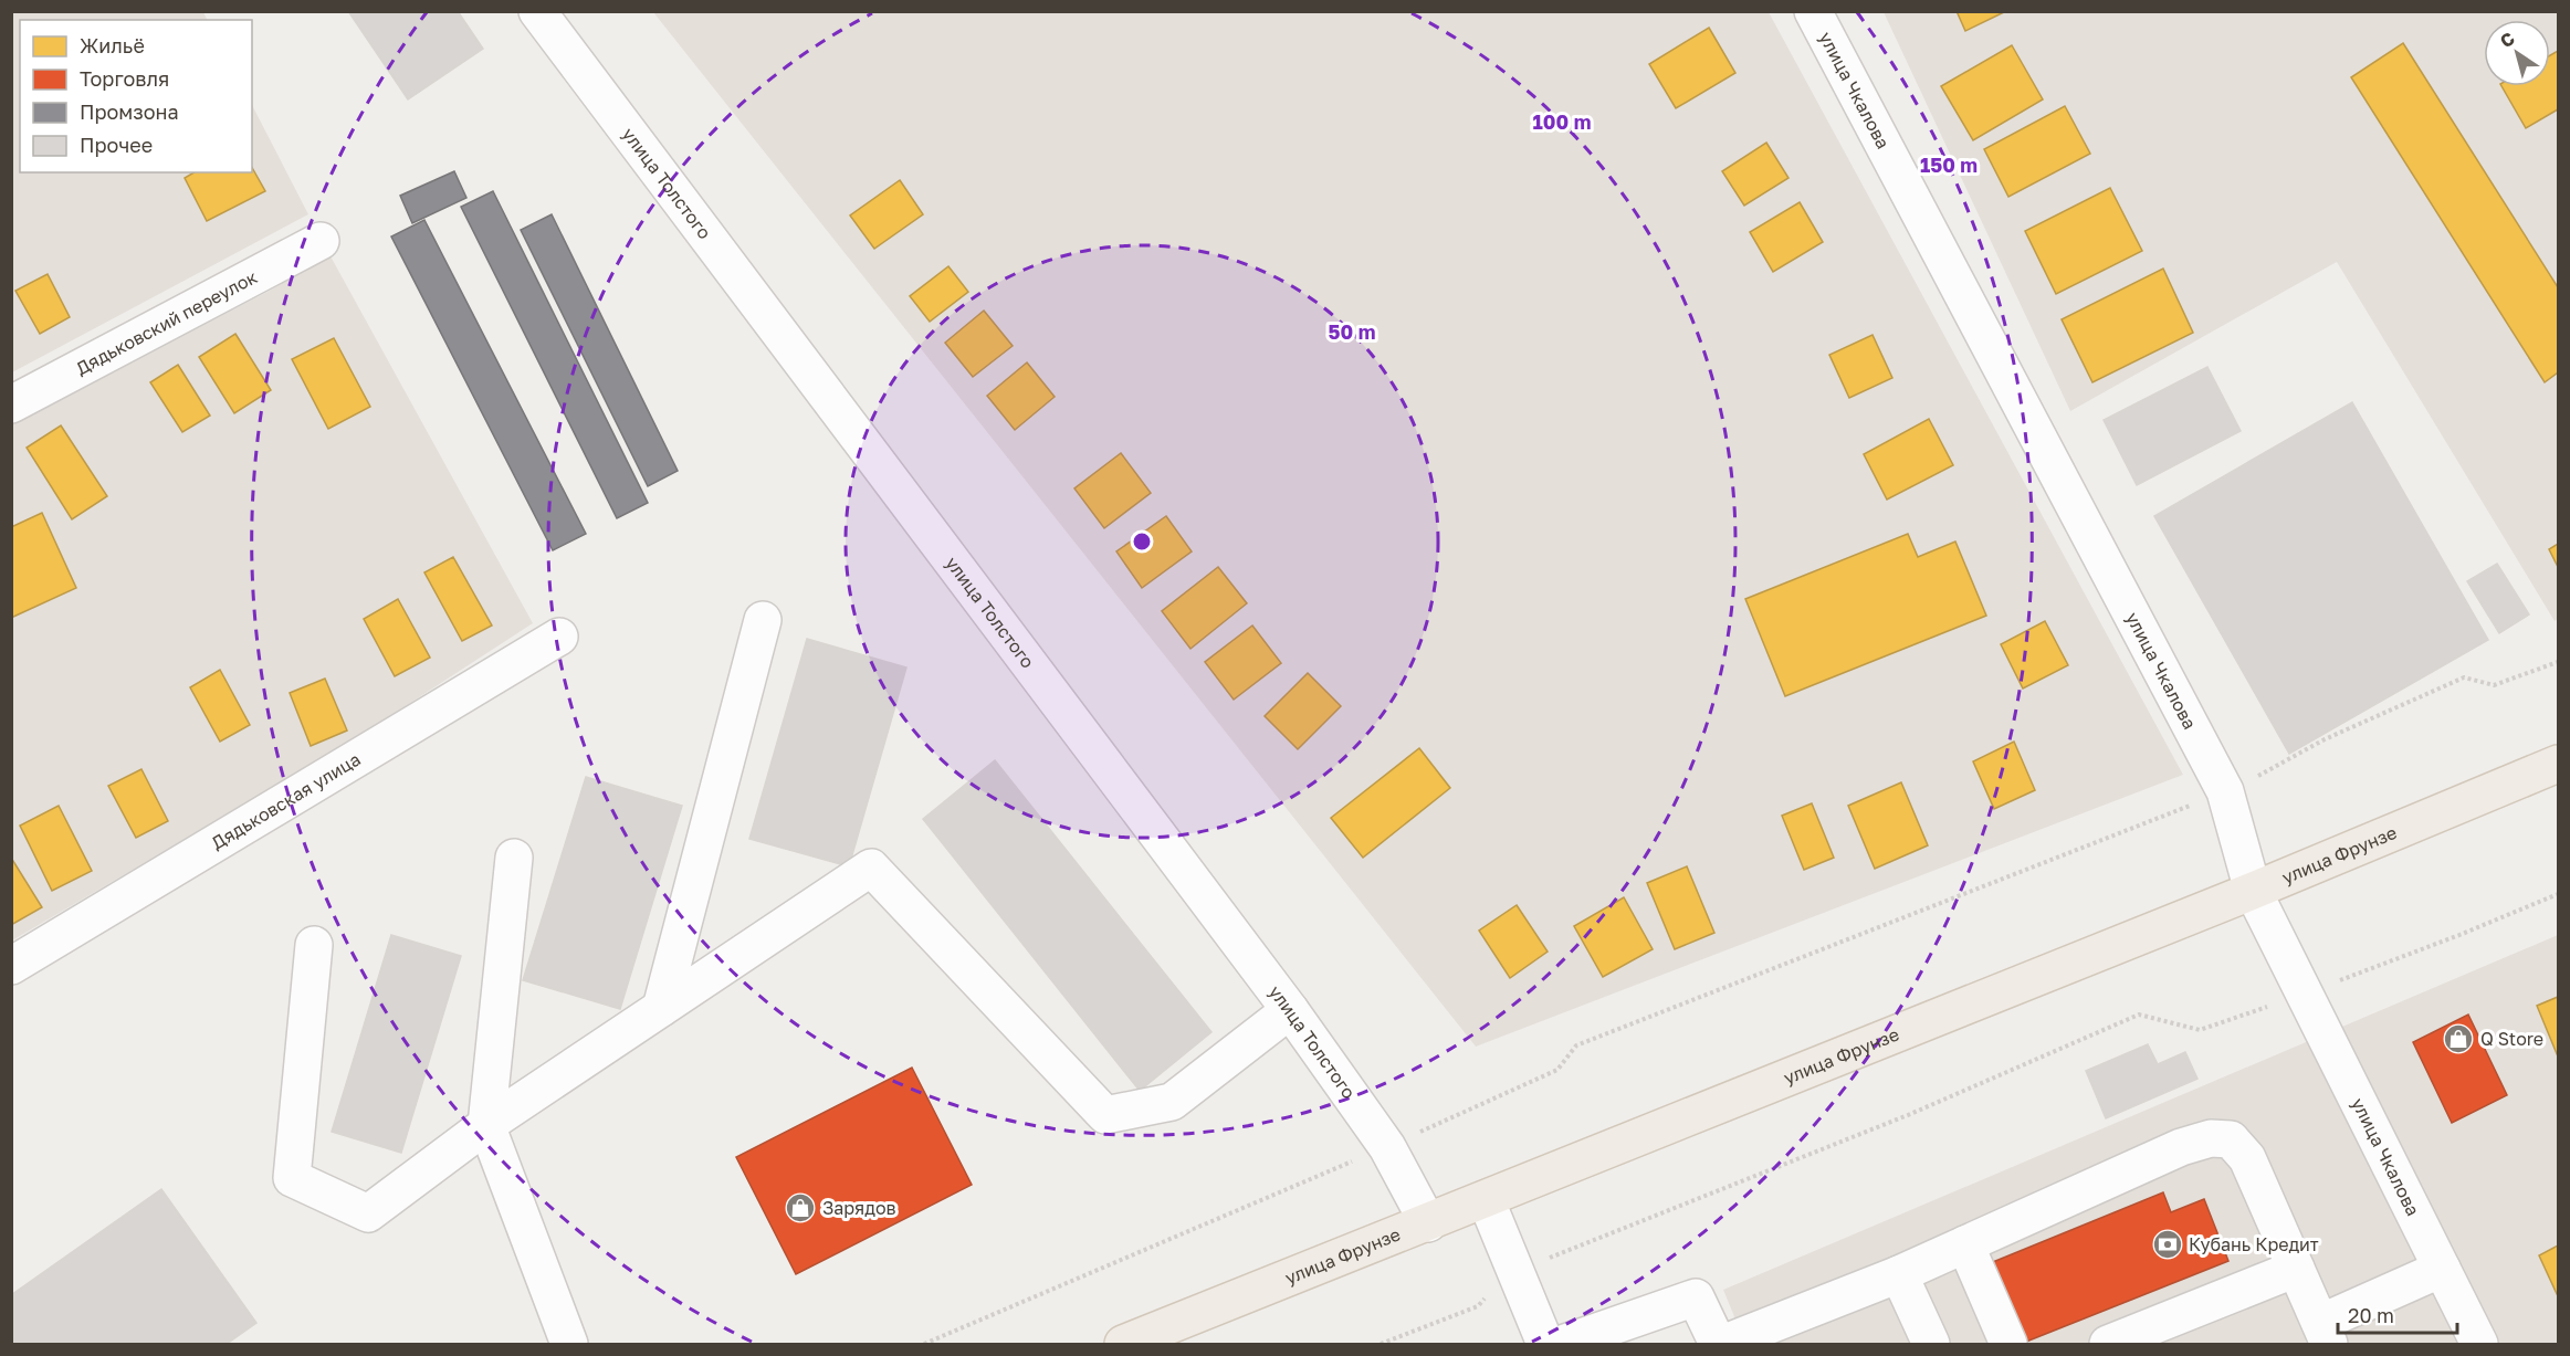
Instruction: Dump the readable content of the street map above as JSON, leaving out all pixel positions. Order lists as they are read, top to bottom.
{
  "streets": {
    "main road": ["улица Фрунзе"],
    "street": [
      "улица Чкалова",
      "улица Толстого",
      "Дядьковский переулок",
      "Дядьковская улица"
    ]
  },
  "crossings": [
    ["улица Чкалова", "улица Фрунзе"],
    ["улица Толстого", "улица Фрунзе"]
  ],
  "places": {
    "shop": ["Q Store", "Зарядов"],
    "bank": ["Кубань Кредит"]
  },
  "legend": [
    "Жильё",
    "Торговля",
    "Промзона",
    "Прочее"
  ],
  "scale_bar": "20 m",
  "north": "top left",
  "rings": ["100 m", "150 m", "50 m"]
}
